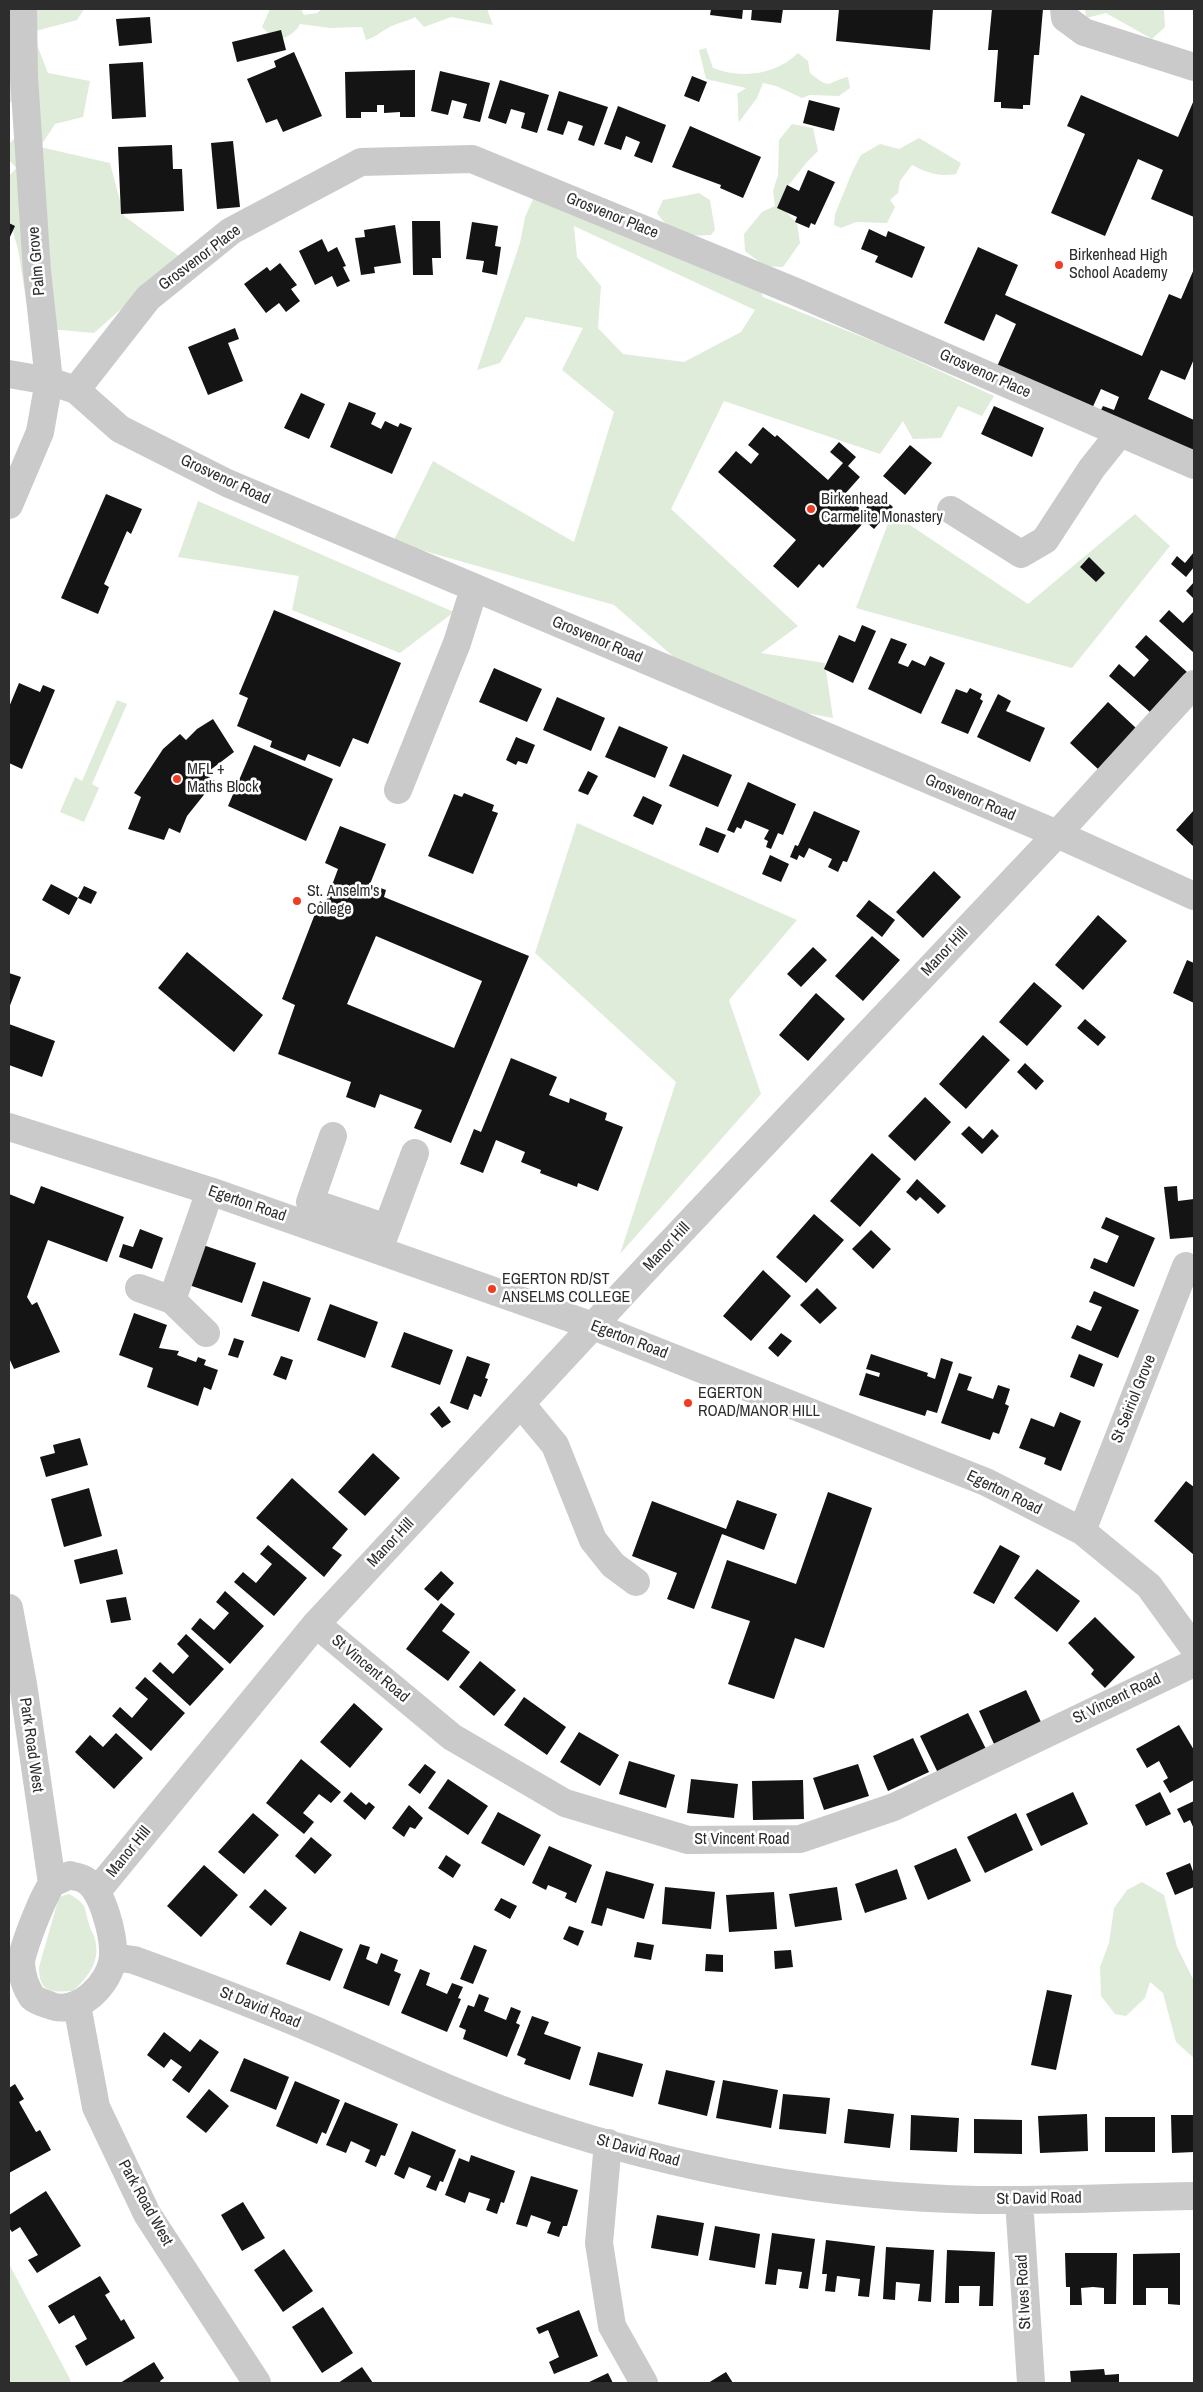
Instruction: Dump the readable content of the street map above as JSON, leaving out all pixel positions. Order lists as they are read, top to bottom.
{
  "streets": {
    "street": [
      "Grosvenor Place",
      "Palm Grove",
      "Grosvenor Road",
      "Manor Hill",
      "Egerton Road",
      "St Seiriol Grove",
      "St Vincent Road",
      "Park Road West",
      "St David Road",
      "St Ives Road"
    ]
  },
  "crossings": [
    ["Grosvenor Place", "Grosvenor Road"],
    ["Palm Grove", "Grosvenor Road"],
    ["Grosvenor Road", "Manor Hill"],
    ["Manor Hill", "Egerton Road"],
    ["Manor Hill", "St Vincent Road"],
    ["Manor Hill", "Park Road West"],
    ["Manor Hill", "St David Road"],
    ["Egerton Road", "St Seiriol Grove"],
    ["Park Road West", "St David Road"],
    ["St David Road", "St Ives Road"]
  ],
  "places": [
    "Birkenhead High School Academy",
    "Birkenhead Carmelite Monastery",
    "MFL + Maths Block",
    "St. Anselm's College",
    "EGERTON RD/ST ANSELMS COLLEGE",
    "EGERTON ROAD/MANOR HILL"
  ]
}
